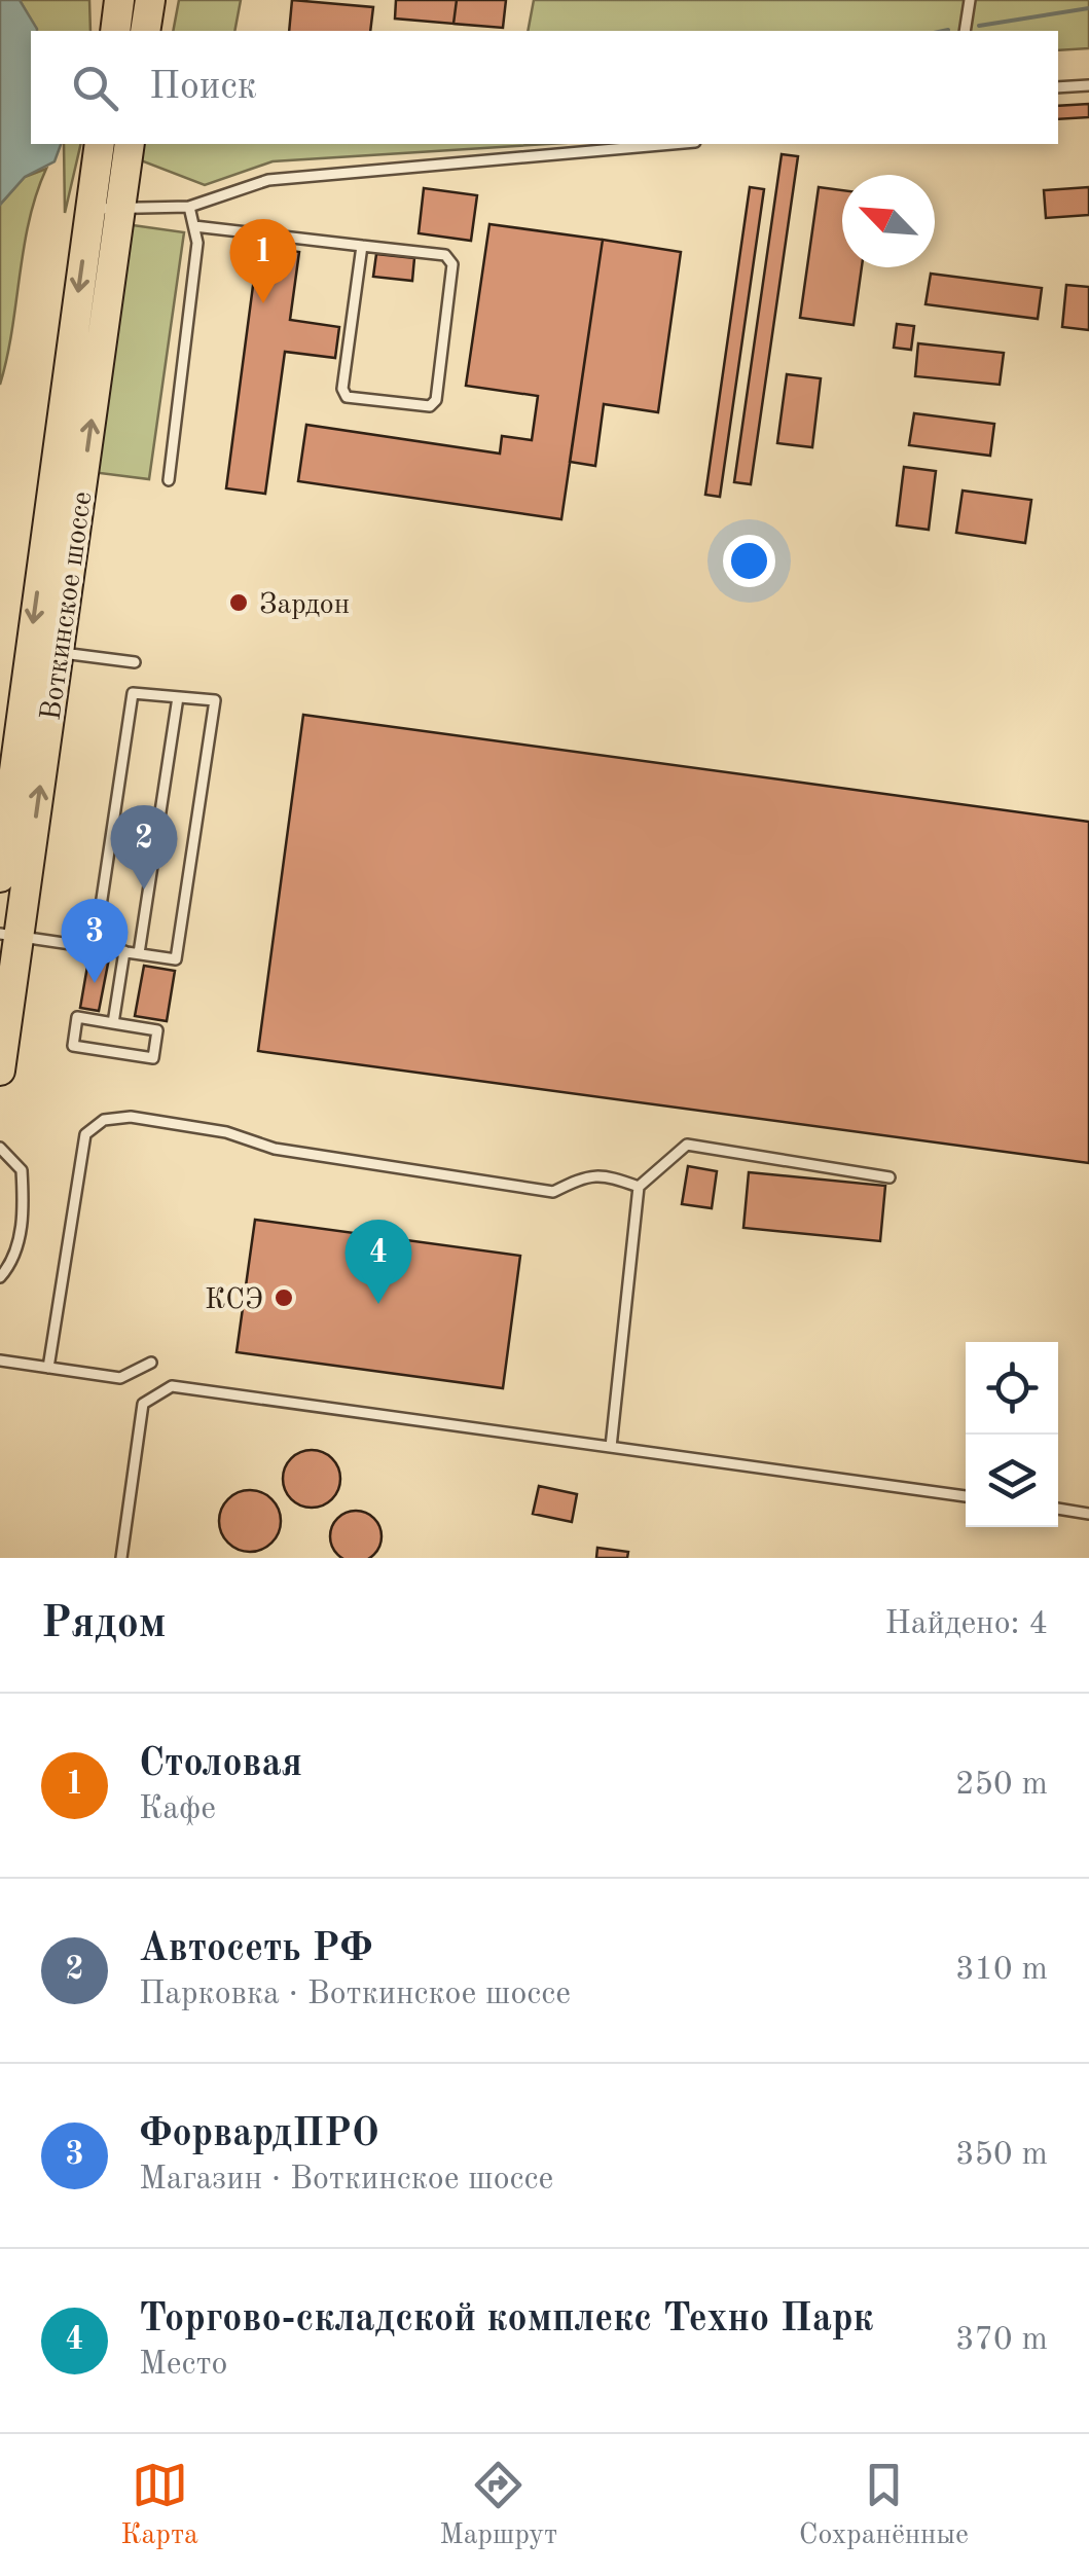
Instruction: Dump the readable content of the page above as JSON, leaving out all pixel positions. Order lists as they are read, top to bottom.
{
  "streets": {
    "main road": ["Воткинское шоссе"]
  },
  "places": ["Зардон", "КСЭ"],
  "north": "top left",
  "page": {
    "search": "Поиск",
    "pins": [
      "1",
      "2",
      "3",
      "4"
    ],
    "heading": ["Рядом", "Найдено: 4"],
    "list": [
      {
        "mark": "1",
        "name": "Столовая",
        "note": "Кафе",
        "value": "250 m"
      },
      {
        "mark": "2",
        "name": "Автосеть РФ",
        "note": "Парковка · Воткинское шоссе",
        "value": "310 m"
      },
      {
        "mark": "3",
        "name": "ФорвардПРО",
        "note": "Магазин · Воткинское шоссе",
        "value": "350 m"
      },
      {
        "mark": "4",
        "name": "Торгово-складской комплекс Техно Парк",
        "note": "Место",
        "value": "370 m"
      }
    ],
    "nav": ["Карта", "Маршрут", "Сохранённые"]
  }
}
